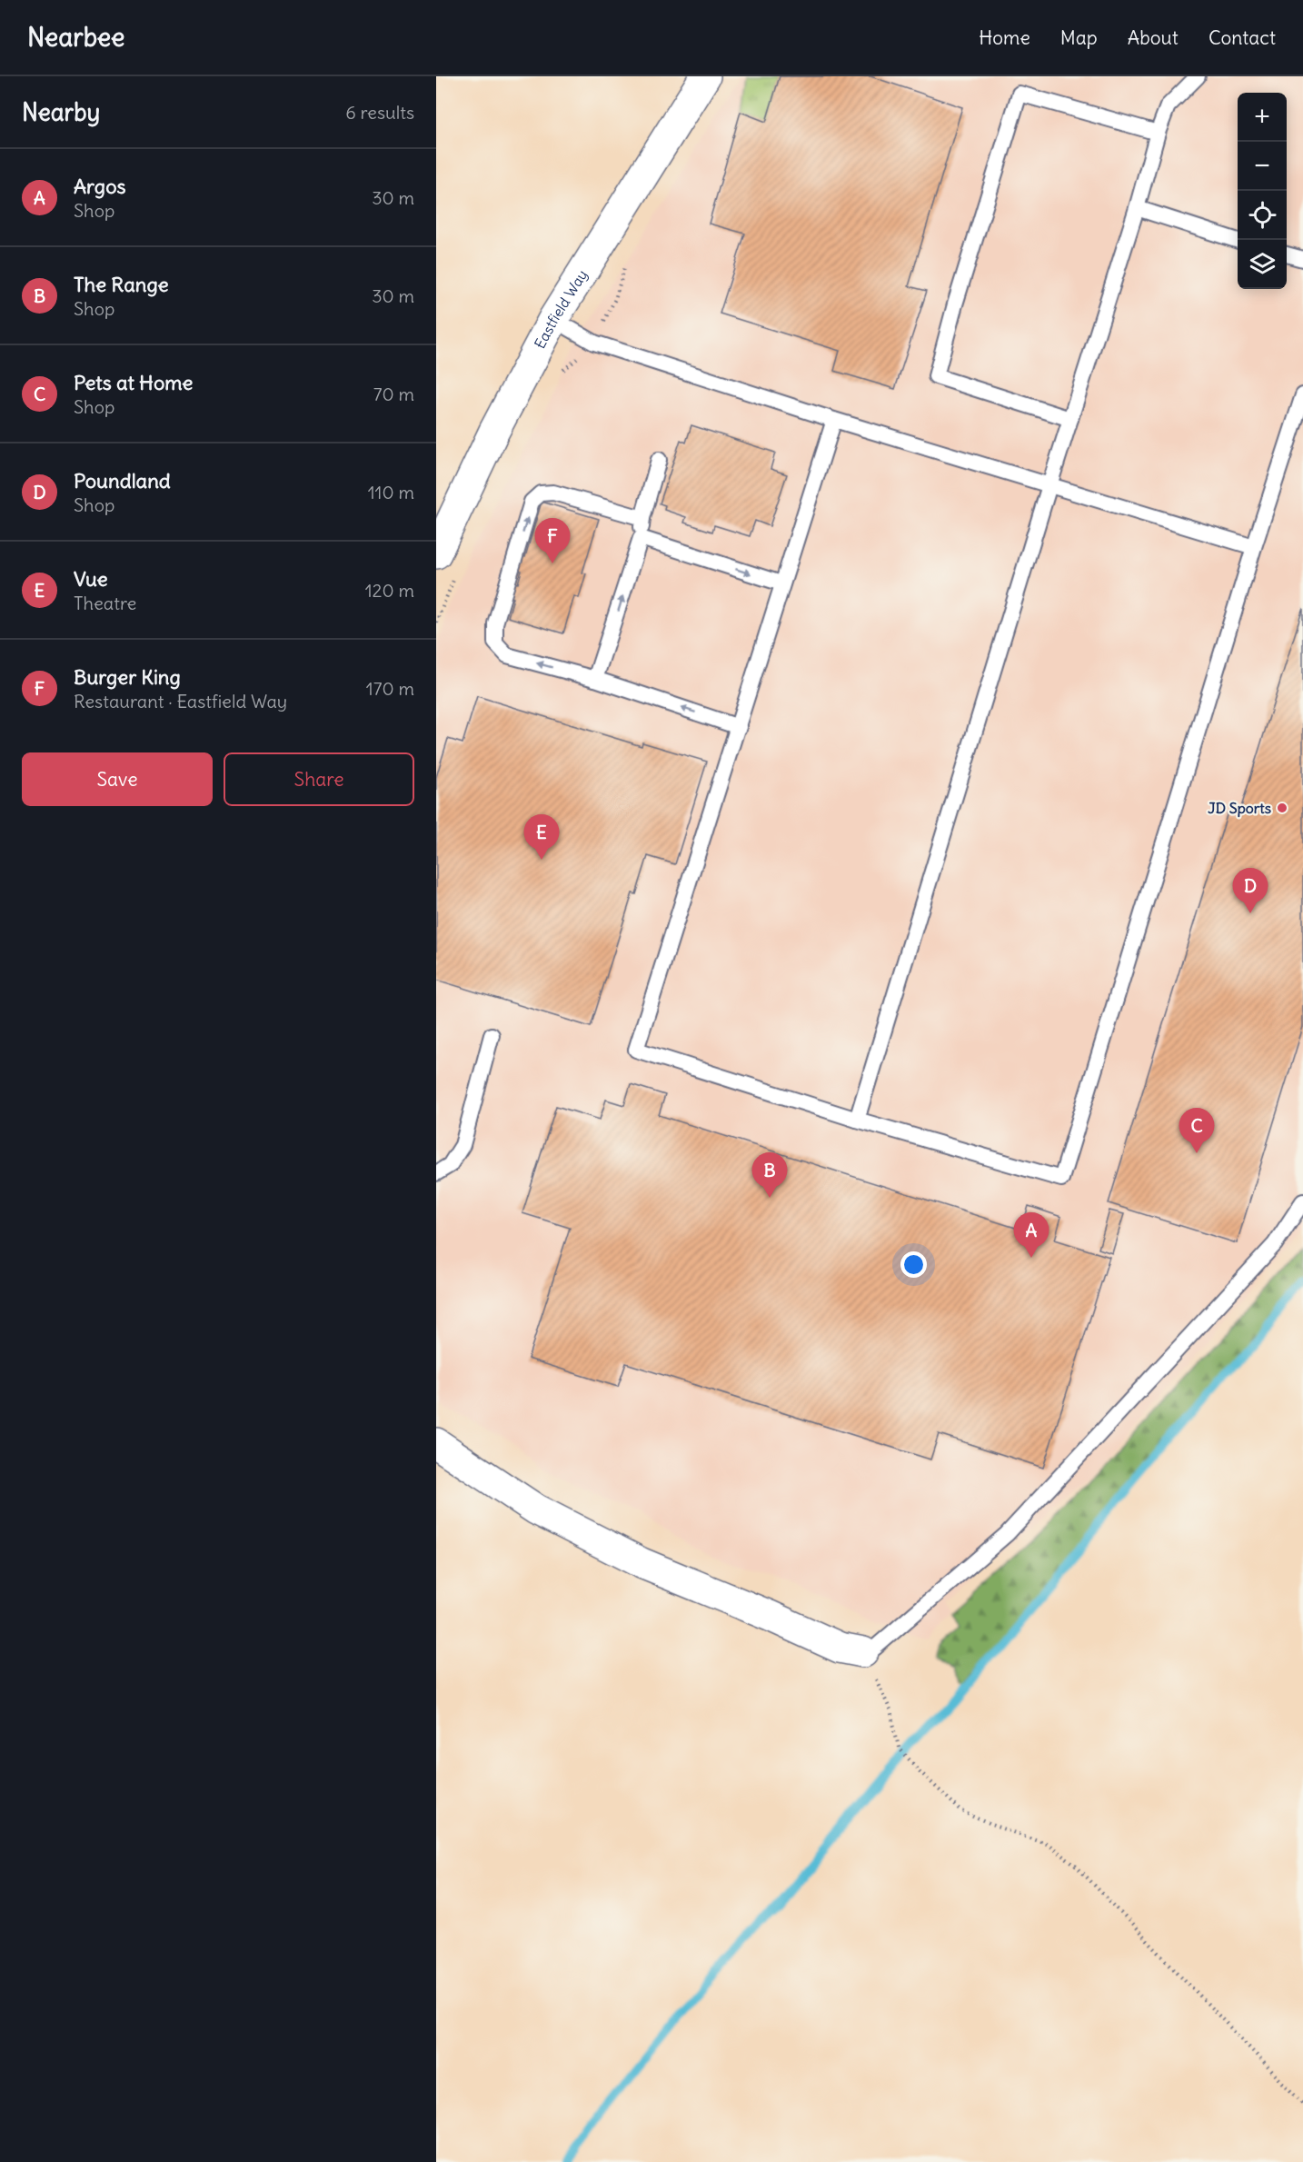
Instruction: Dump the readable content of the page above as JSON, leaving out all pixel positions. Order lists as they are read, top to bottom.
{
  "streets": {
    "street": ["Eastfield Way"]
  },
  "places": ["JD Sports"],
  "page": {
    "header": "Nearbee",
    "nav": [
      "Home",
      "Map",
      "About",
      "Contact"
    ],
    "heading": ["Nearby", "6 results"],
    "map_buttons": ["+", "−"],
    "list": [
      {
        "mark": "A",
        "name": "Argos",
        "note": "Shop",
        "value": "30 m"
      },
      {
        "mark": "B",
        "name": "The Range",
        "note": "Shop",
        "value": "30 m"
      },
      {
        "mark": "C",
        "name": "Pets at Home",
        "note": "Shop",
        "value": "70 m"
      },
      {
        "mark": "D",
        "name": "Poundland",
        "note": "Shop",
        "value": "110 m"
      },
      {
        "mark": "E",
        "name": "Vue",
        "note": "Theatre",
        "value": "120 m"
      },
      {
        "mark": "F",
        "name": "Burger King",
        "note": "Restaurant · Eastfield Way",
        "value": "170 m"
      }
    ],
    "pins": [
      "F",
      "E",
      "D",
      "C",
      "B",
      "A"
    ],
    "buttons": ["Save", "Share"]
  }
}
